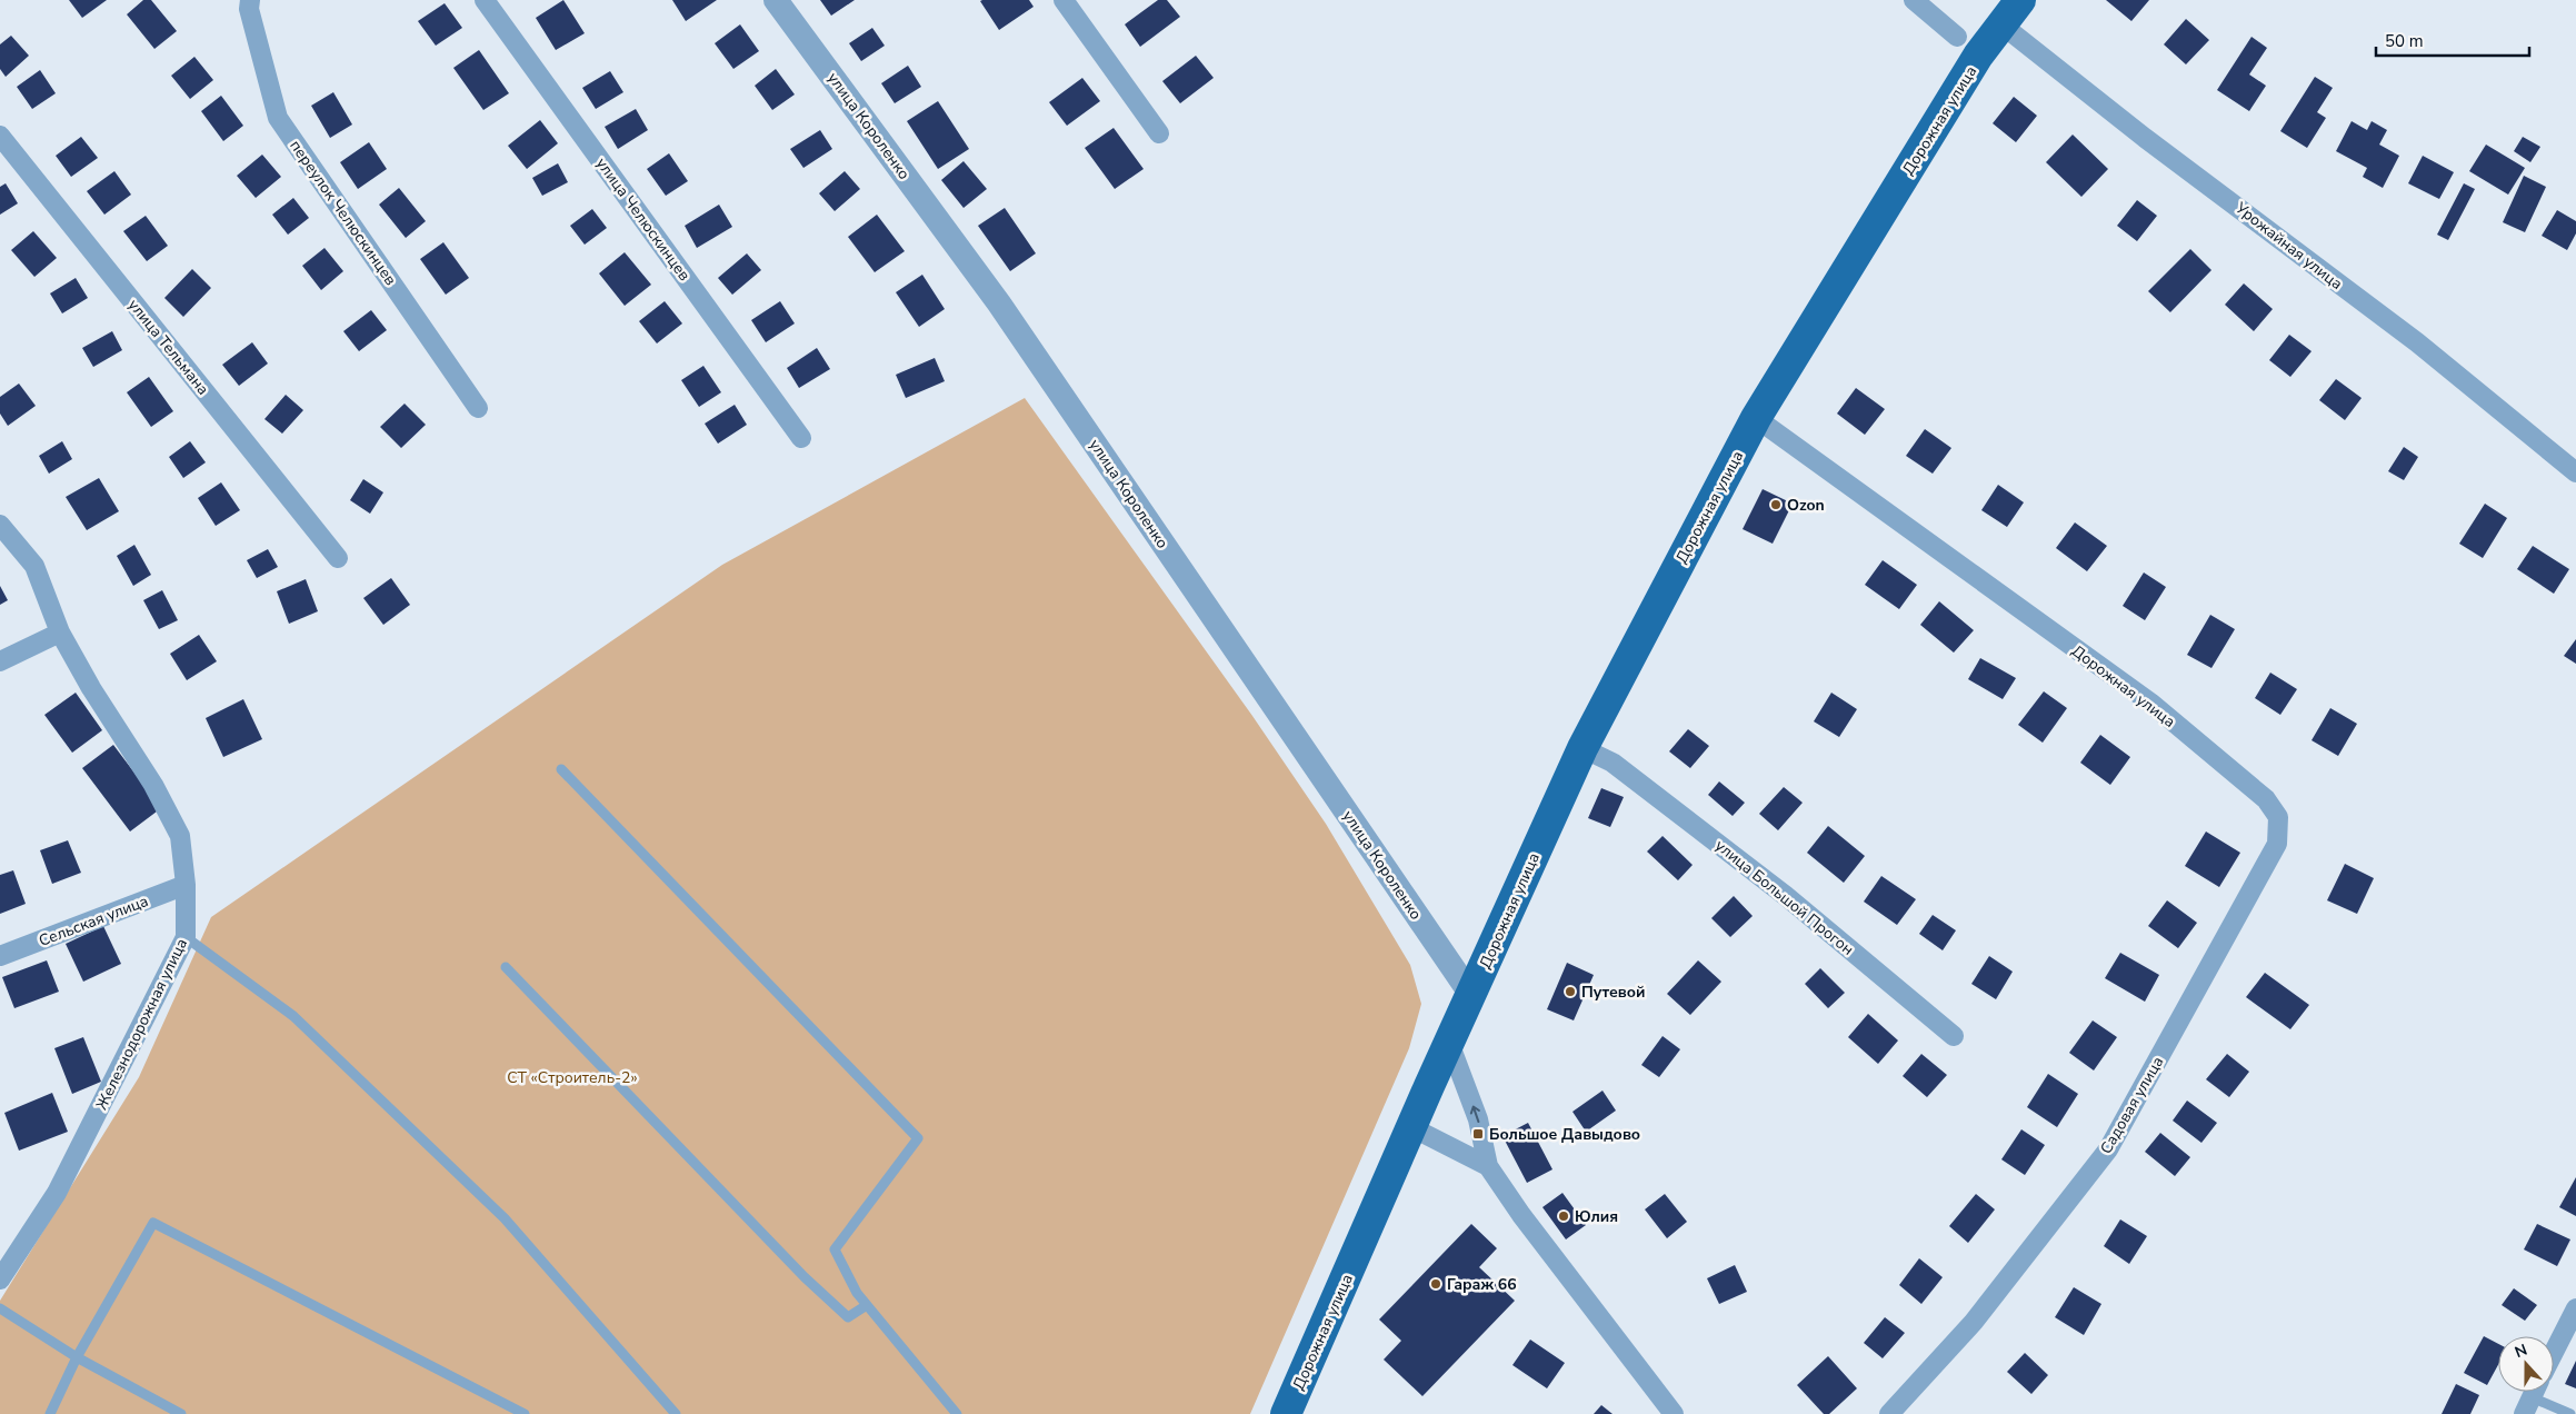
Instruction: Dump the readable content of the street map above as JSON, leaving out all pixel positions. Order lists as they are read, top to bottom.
{
  "streets": {
    "main road": ["Дорожная улица"],
    "street": [
      "улица Короленко",
      "переулок Челюскинцев",
      "улица Челюскинцев",
      "Урожайная улица",
      "улица Тельмана",
      "улица Большой Прогон",
      "Сельская улица",
      "Железнодорожная улица",
      "Садовая улица"
    ]
  },
  "crossings": [
    ["Дорожная улица", "улица Короленко"],
    ["Дорожная улица", "Урожайная улица"],
    ["Дорожная улица", "улица Большой Прогон"],
    ["Дорожная улица", "Садовая улица"],
    ["Сельская улица", "Железнодорожная улица"]
  ],
  "parks": ["СТ «Строитель-2»"],
  "places": {
    "other": [
      "Ozon",
      "Путевой",
      "Юлия",
      "Гараж 66"
    ],
    "transit": ["Большое Давыдово"]
  },
  "scale_bar": "50 m",
  "north": "top"
}
